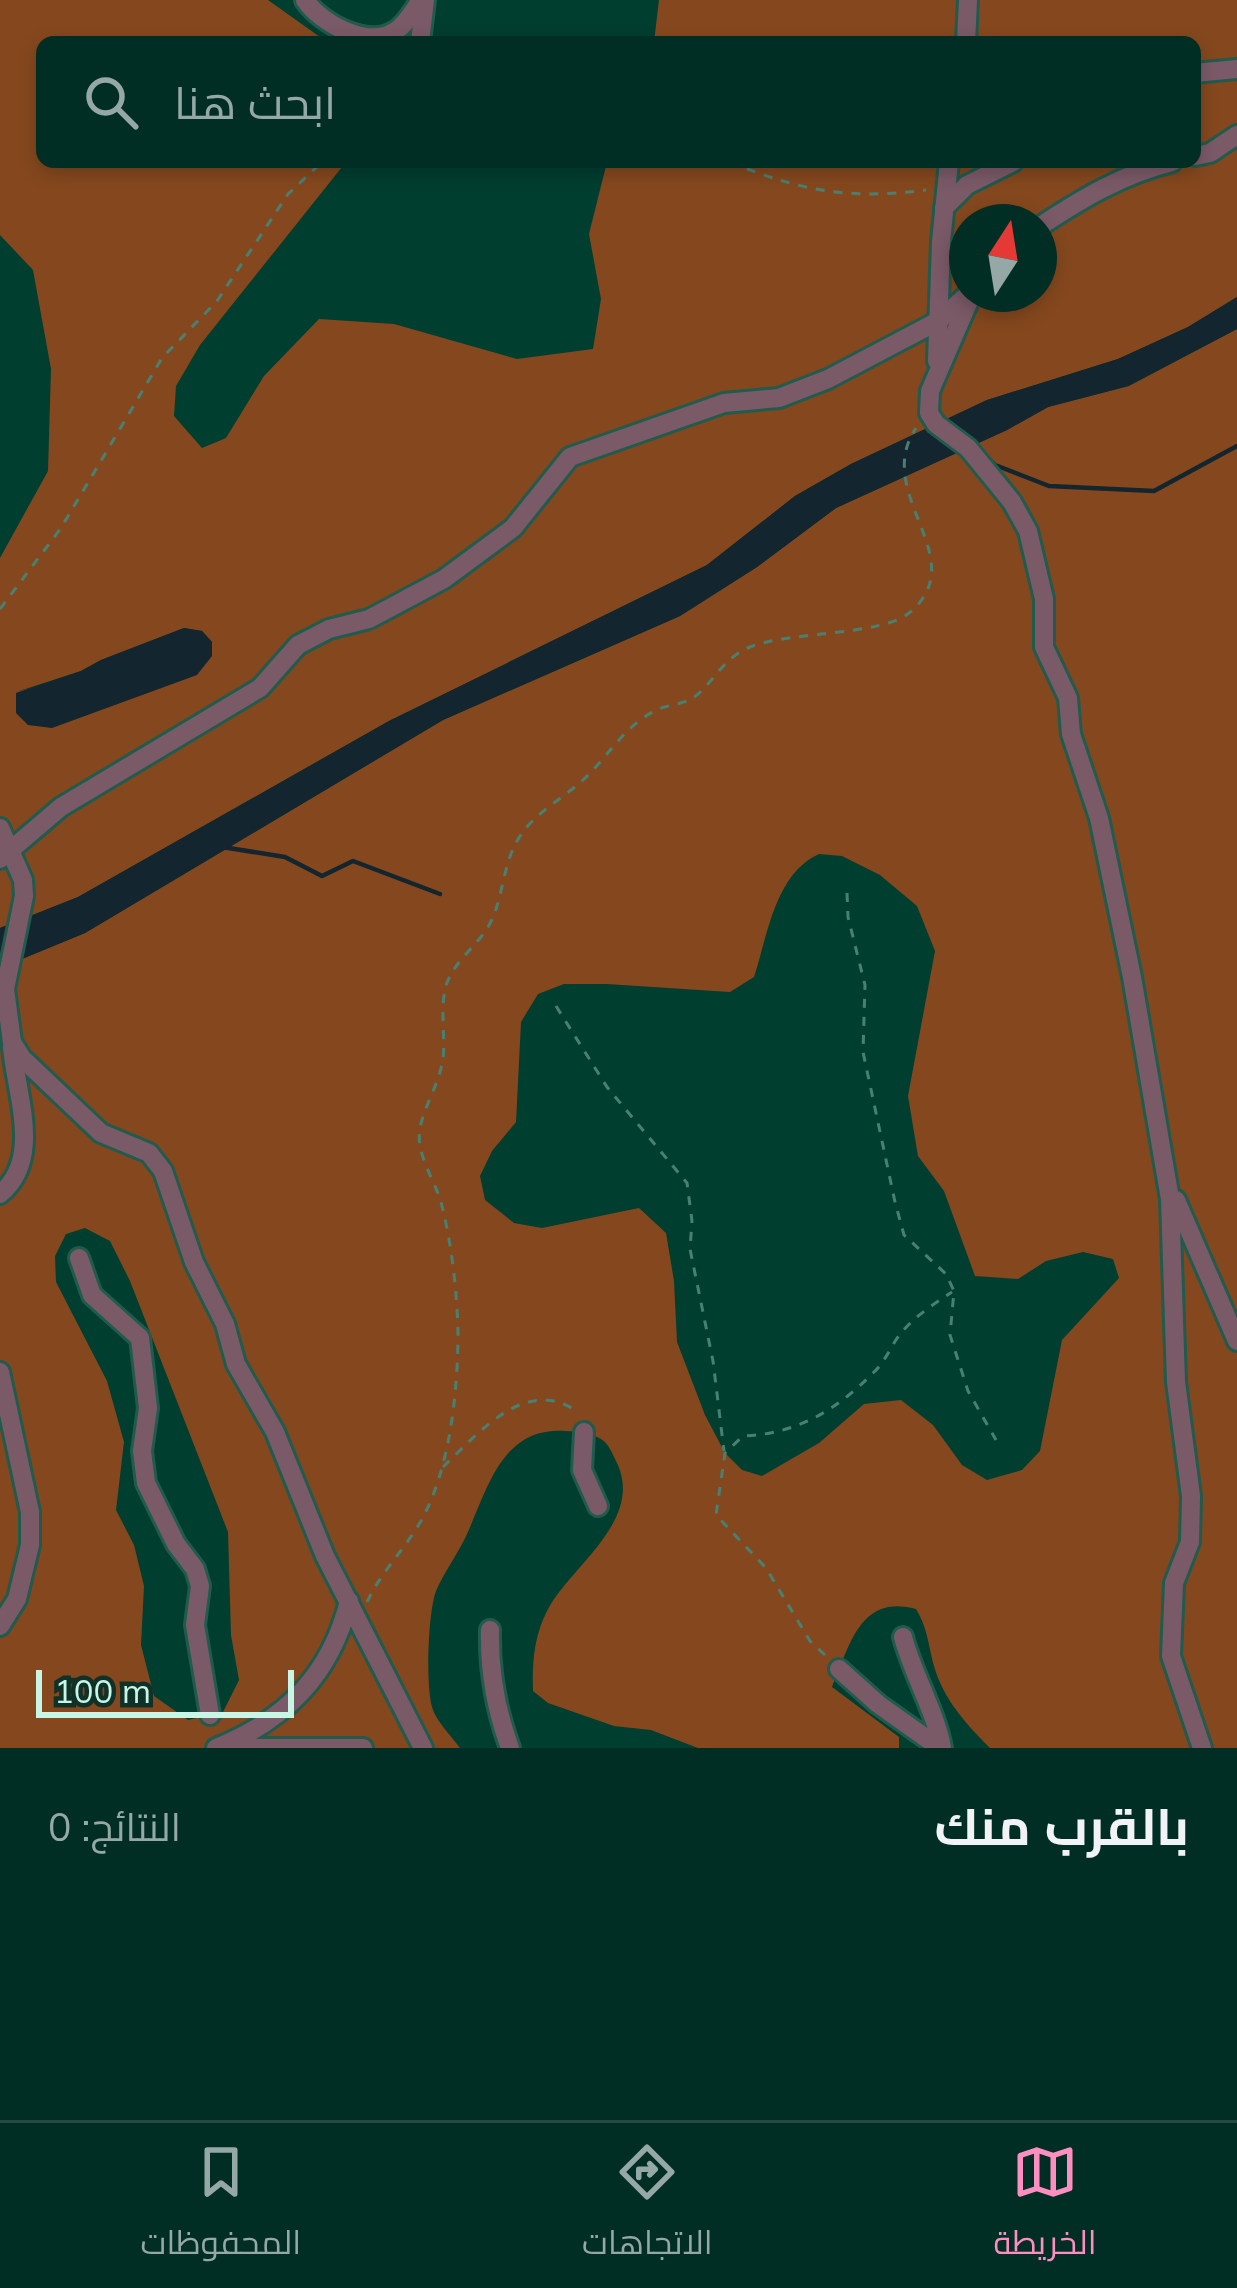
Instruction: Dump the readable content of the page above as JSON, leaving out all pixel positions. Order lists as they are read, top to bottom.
{
  "scale_bar": "100 m",
  "north": "top",
  "page": {
    "search": "ابحث هنا",
    "scale": "100 m",
    "heading": ["بالقرب منك", "النتائج: 0"],
    "nav": ["الخريطة", "الاتجاهات", "المحفوظات"]
  }
}
